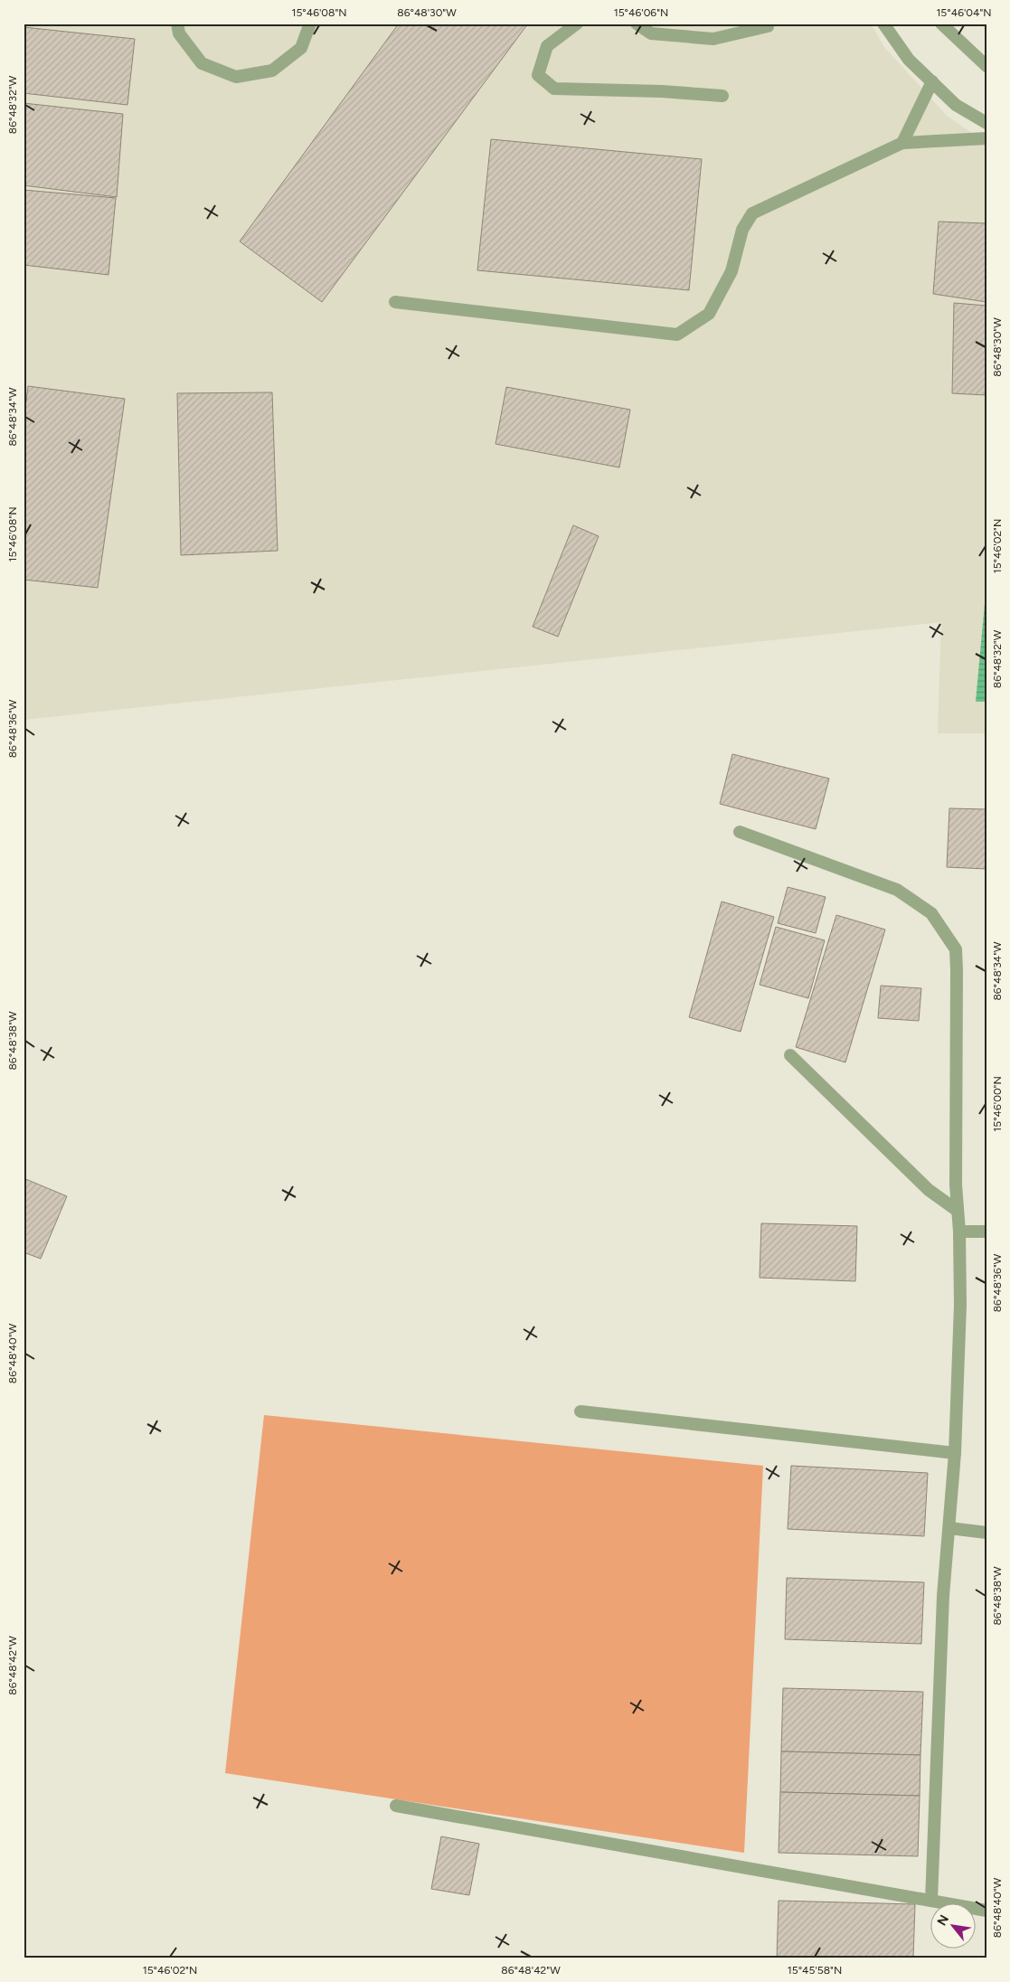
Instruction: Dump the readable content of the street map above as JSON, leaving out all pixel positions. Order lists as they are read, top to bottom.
{
  "north": "top left",
  "coordinates": [
    "15°46'08\"N",
    "86°48'30\"W",
    "15°46'06\"N",
    "15°46'04\"N",
    "86°48'32\"W",
    "86°48'34\"W",
    "15°46'02\"N",
    "86°48'36\"W",
    "86°48'38\"W",
    "15°46'00\"N",
    "86°48'40\"W",
    "86°48'42\"W",
    "15°45'58\"N"
  ]
}
